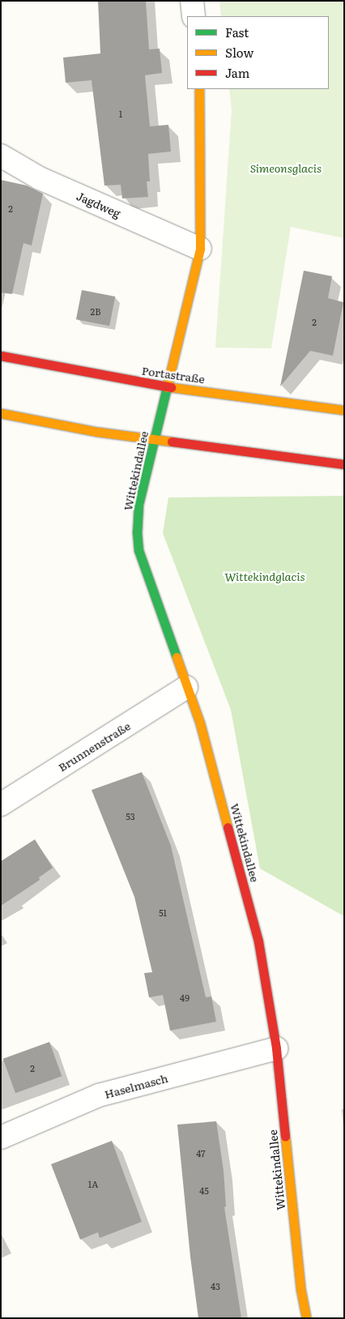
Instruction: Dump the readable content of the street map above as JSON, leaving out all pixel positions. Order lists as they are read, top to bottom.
{
  "streets": {
    "street": [
      "Jagdweg",
      "Portastraße",
      "Wittekindallee",
      "Brunnenstraße",
      "Haselmasch"
    ]
  },
  "crossings": [
    ["Portastraße", "Wittekindallee"],
    ["Wittekindallee", "Brunnenstraße"],
    ["Wittekindallee", "Haselmasch"]
  ],
  "parks": ["Simeonsglacis", "Wittekindglacis"],
  "house_numbers": [
    "1",
    "2",
    "2B",
    "2",
    "53",
    "51",
    "49",
    "2",
    "47",
    "1A",
    "45",
    "43"
  ],
  "legend": ["Fast", "Slow", "Jam"]
}
